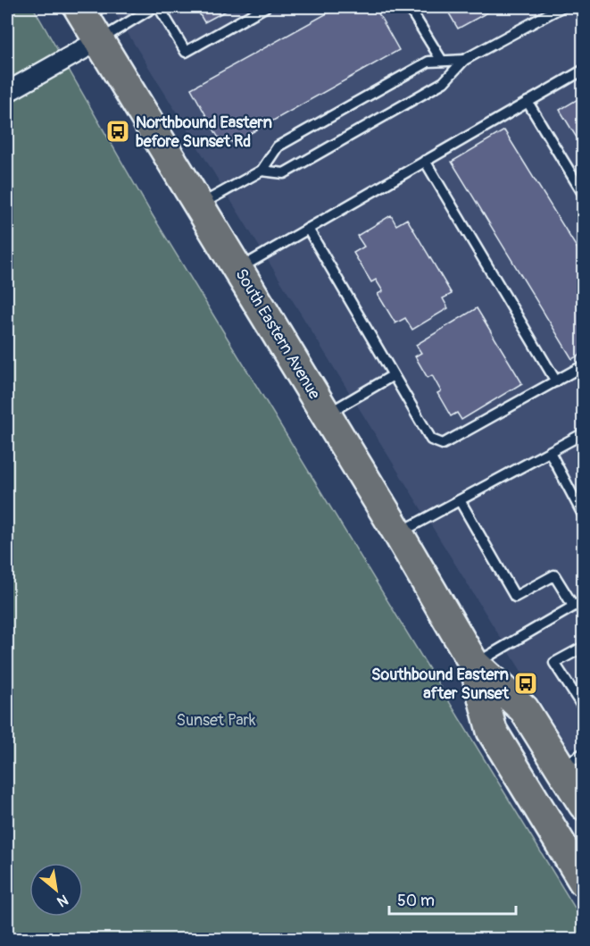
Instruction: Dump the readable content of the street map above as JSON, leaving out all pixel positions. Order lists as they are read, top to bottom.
{
  "streets": {
    "main road": ["South Eastern Avenue"]
  },
  "parks": ["Sunset Park"],
  "places": {
    "bus stop": ["Northbound Eastern before Sunset Rd", "Southbound Eastern after Sunset"]
  },
  "scale_bar": "50 m",
  "north": "bottom right"
}
